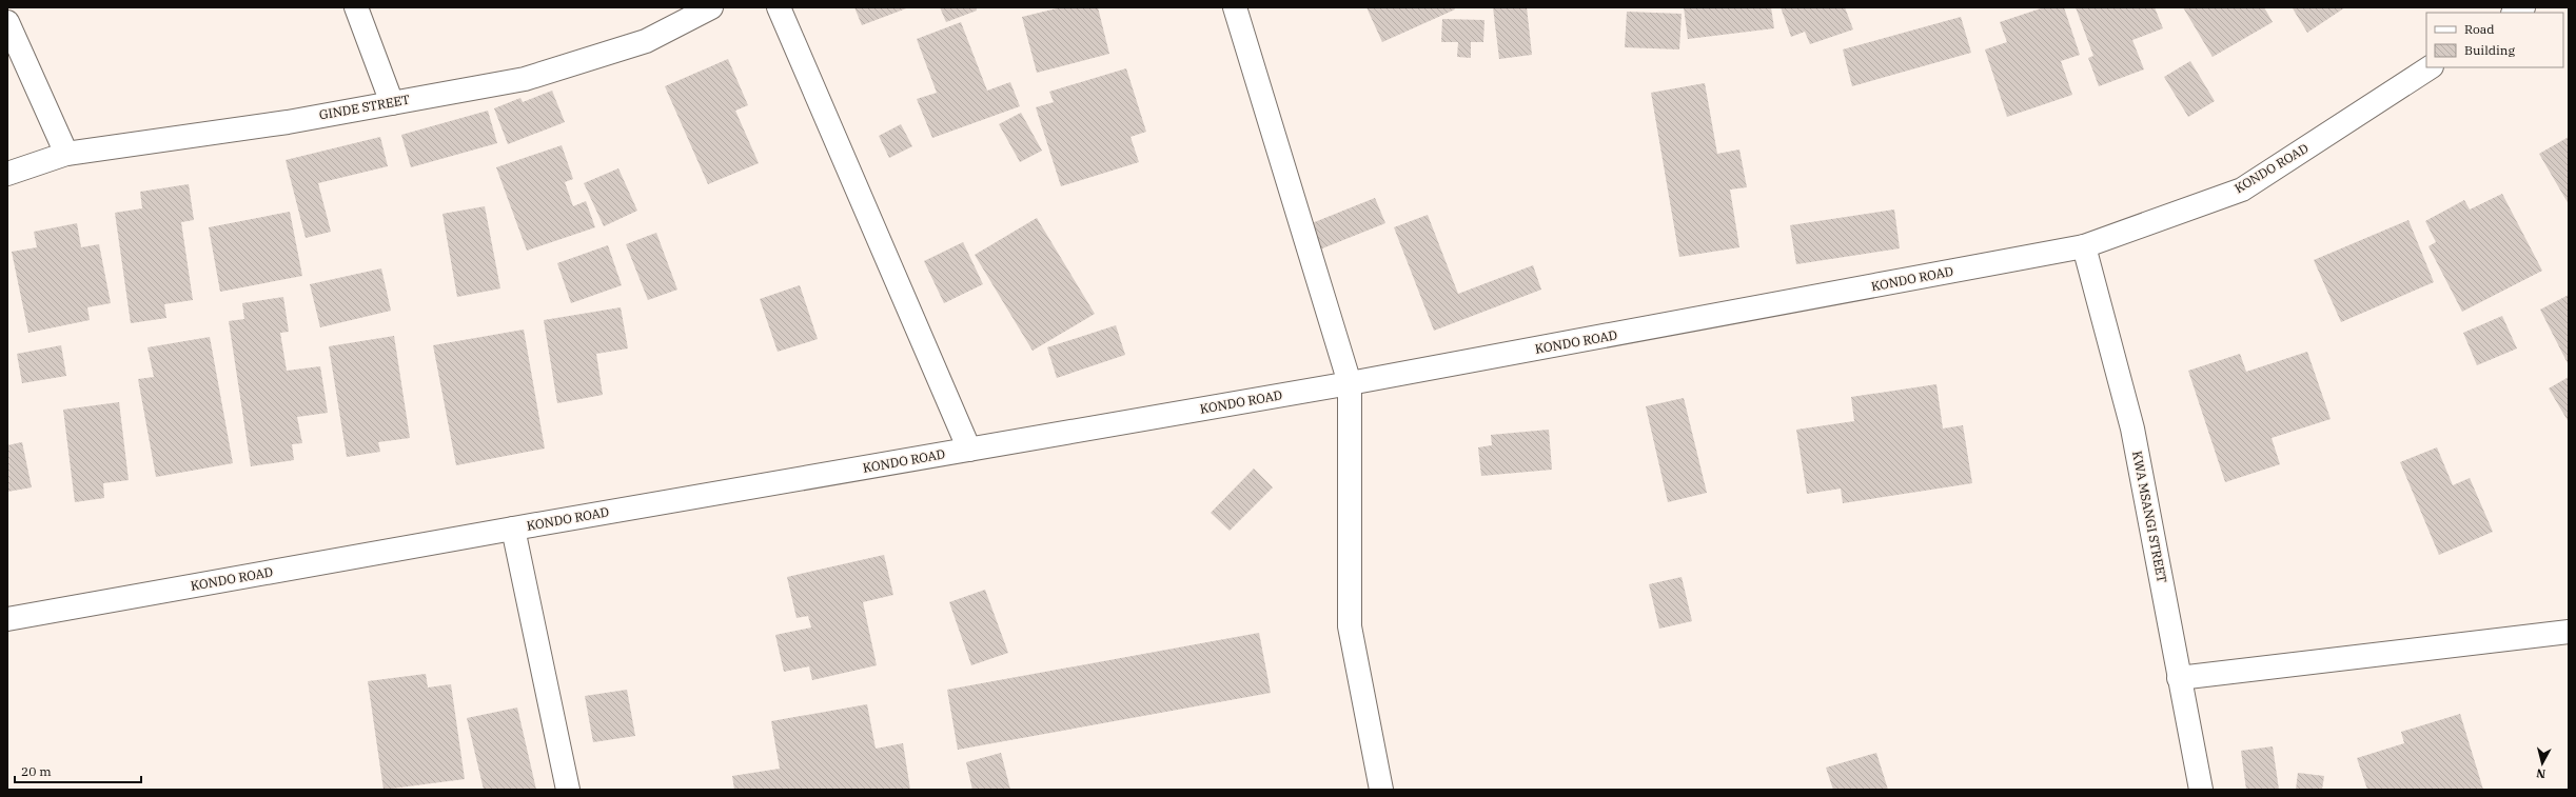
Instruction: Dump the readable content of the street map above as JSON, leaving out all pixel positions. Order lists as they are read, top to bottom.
{
  "streets": {
    "street": ["GINDE STREET", "KONDO ROAD", "KWA MSANGI STREET"]
  },
  "crossings": [
    ["KONDO ROAD", "KWA MSANGI STREET"]
  ],
  "legend": ["Road", "Building"],
  "scale_bar": "20 m",
  "north": "bottom"
}
